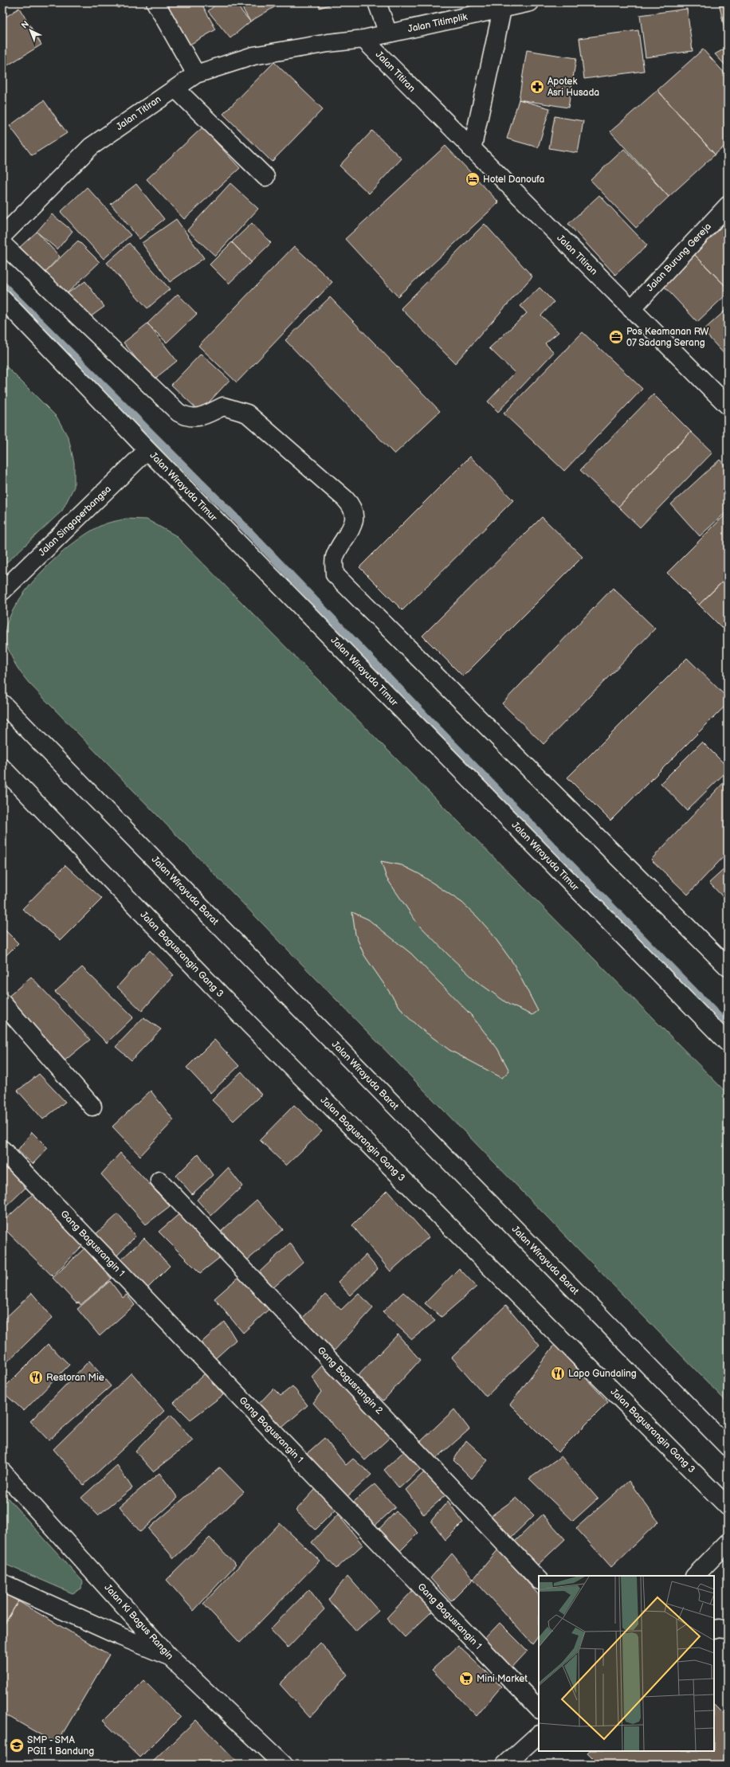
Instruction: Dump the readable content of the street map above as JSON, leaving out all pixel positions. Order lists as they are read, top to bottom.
{
  "streets": {
    "street": [
      "Jalan Titimplik",
      "Jalan Titiran",
      "Jalan Burung Gereja",
      "Jalan Wirayuda Timur",
      "Jalan Singaperbangsa",
      "Jalan Wirayuda Barat",
      "Jalan Bagusrangin Gang 3",
      "Gang Bagusrangin 1",
      "Gang Bagusrangin 2",
      "Jalan Ki Bagus Rangin"
    ]
  },
  "crossings": [
    ["Jalan Titimplik", "Jalan Titiran"],
    ["Jalan Titiran", "Jalan Burung Gereja"],
    ["Jalan Wirayuda Timur", "Jalan Singaperbangsa"]
  ],
  "places": {
    "pharmacy": ["Apotek Asri Husada"],
    "hotel": ["Hotel Danoufa"],
    "office": ["Pos Keamanan RW 07 Sadang Serang"],
    "restaurant": ["Lapo Gundaling", "Restoran Mie"],
    "supermarket": ["Mini Market"],
    "school or university": ["SMP - SMA PGII 1 Bandung"]
  },
  "north": "top left"
}
